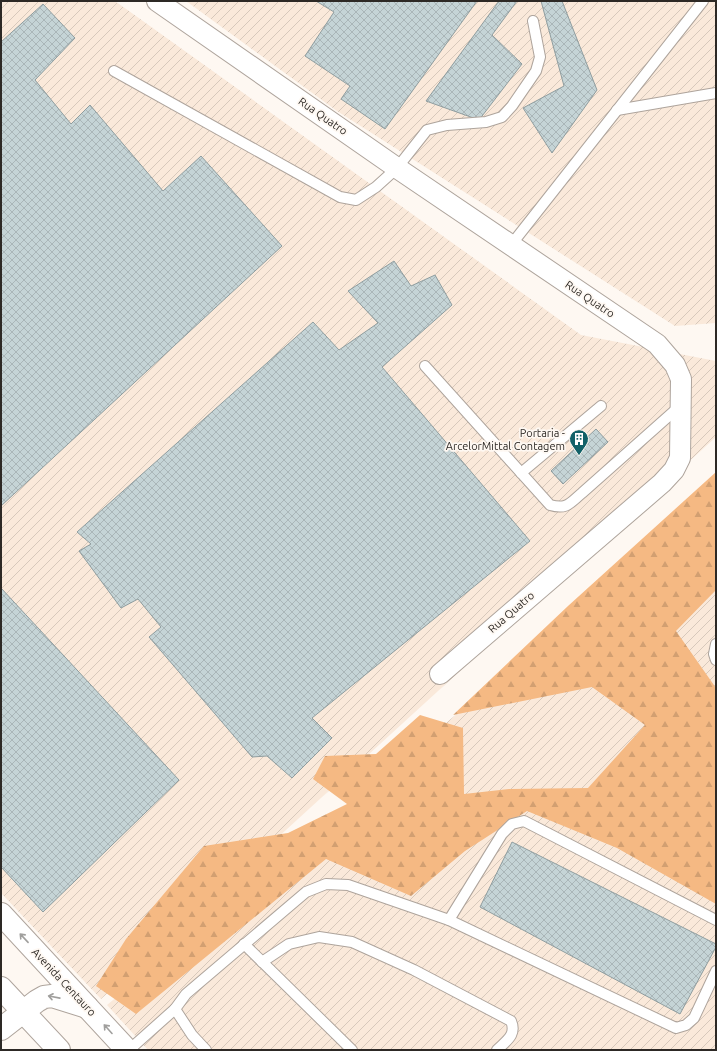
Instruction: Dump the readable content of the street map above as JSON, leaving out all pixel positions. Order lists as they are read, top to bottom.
{
  "streets": {
    "street": ["Rua Quatro", "Avenida Centauro"]
  },
  "places": {
    "building": ["Portaria - ArcelorMittal Contagem"]
  }
}
